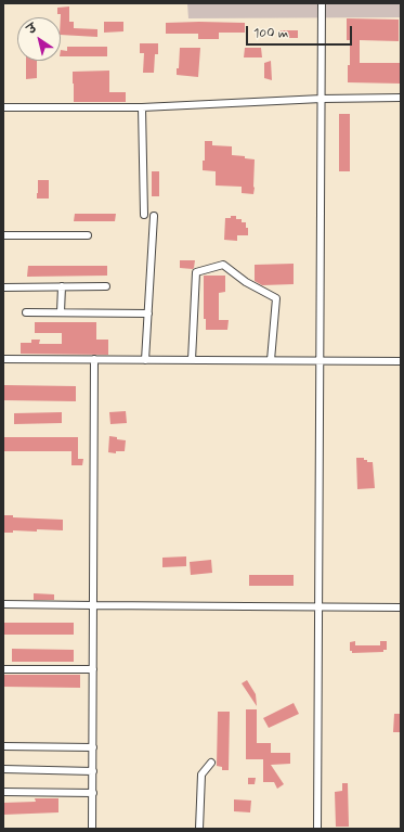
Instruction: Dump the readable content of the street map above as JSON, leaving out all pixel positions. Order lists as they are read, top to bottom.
{
  "scale_bar": "100 m",
  "north": "top left"
}
